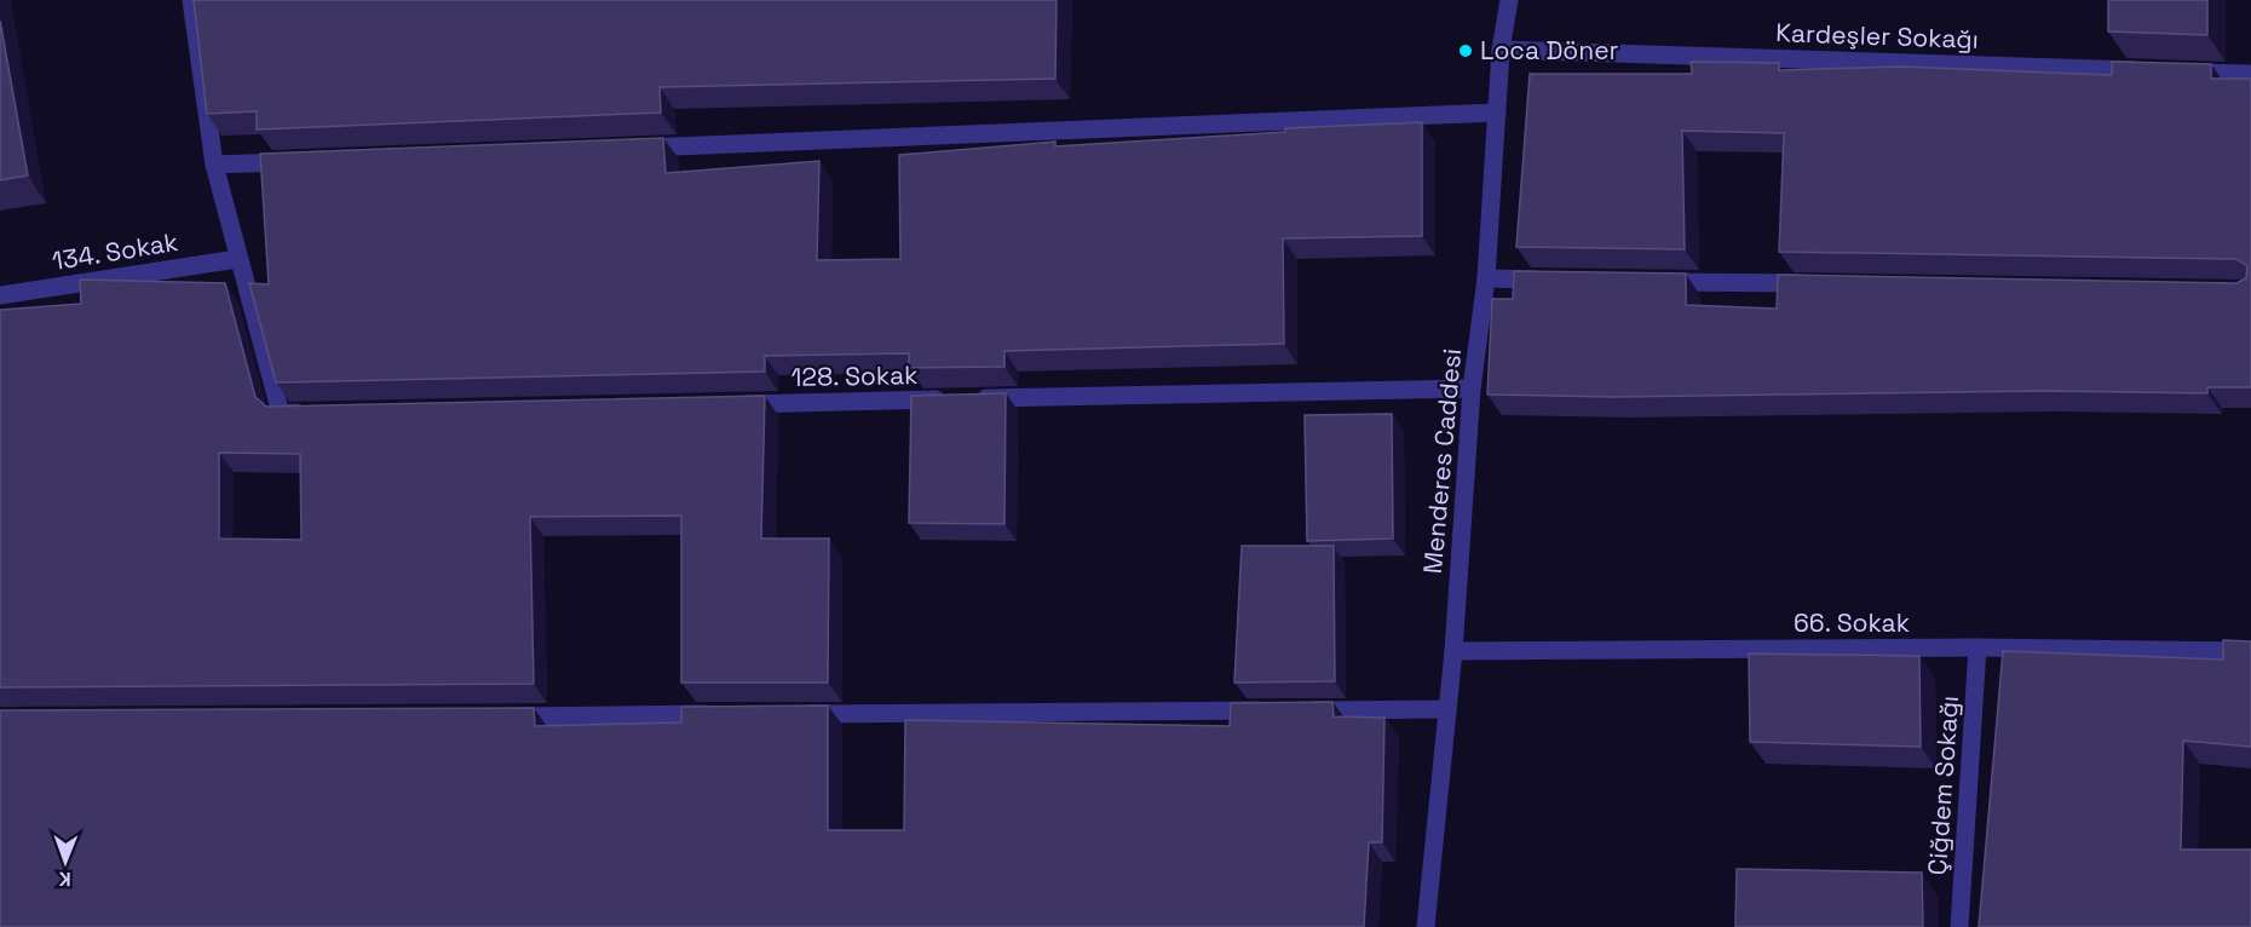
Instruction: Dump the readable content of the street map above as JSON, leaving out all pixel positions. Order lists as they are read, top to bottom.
{
  "streets": {
    "street": [
      "Kardeşler Sokağı",
      "134. Sokak",
      "128. Sokak",
      "Menderes Caddesi",
      "66. Sokak",
      "Çiğdem Sokağı"
    ]
  },
  "crossings": [
    ["Kardeşler Sokağı", "Menderes Caddesi"],
    ["128. Sokak", "Menderes Caddesi"],
    ["Menderes Caddesi", "66. Sokak"],
    ["66. Sokak", "Çiğdem Sokağı"]
  ],
  "places": ["Loca Döner"],
  "north": "bottom"
}
